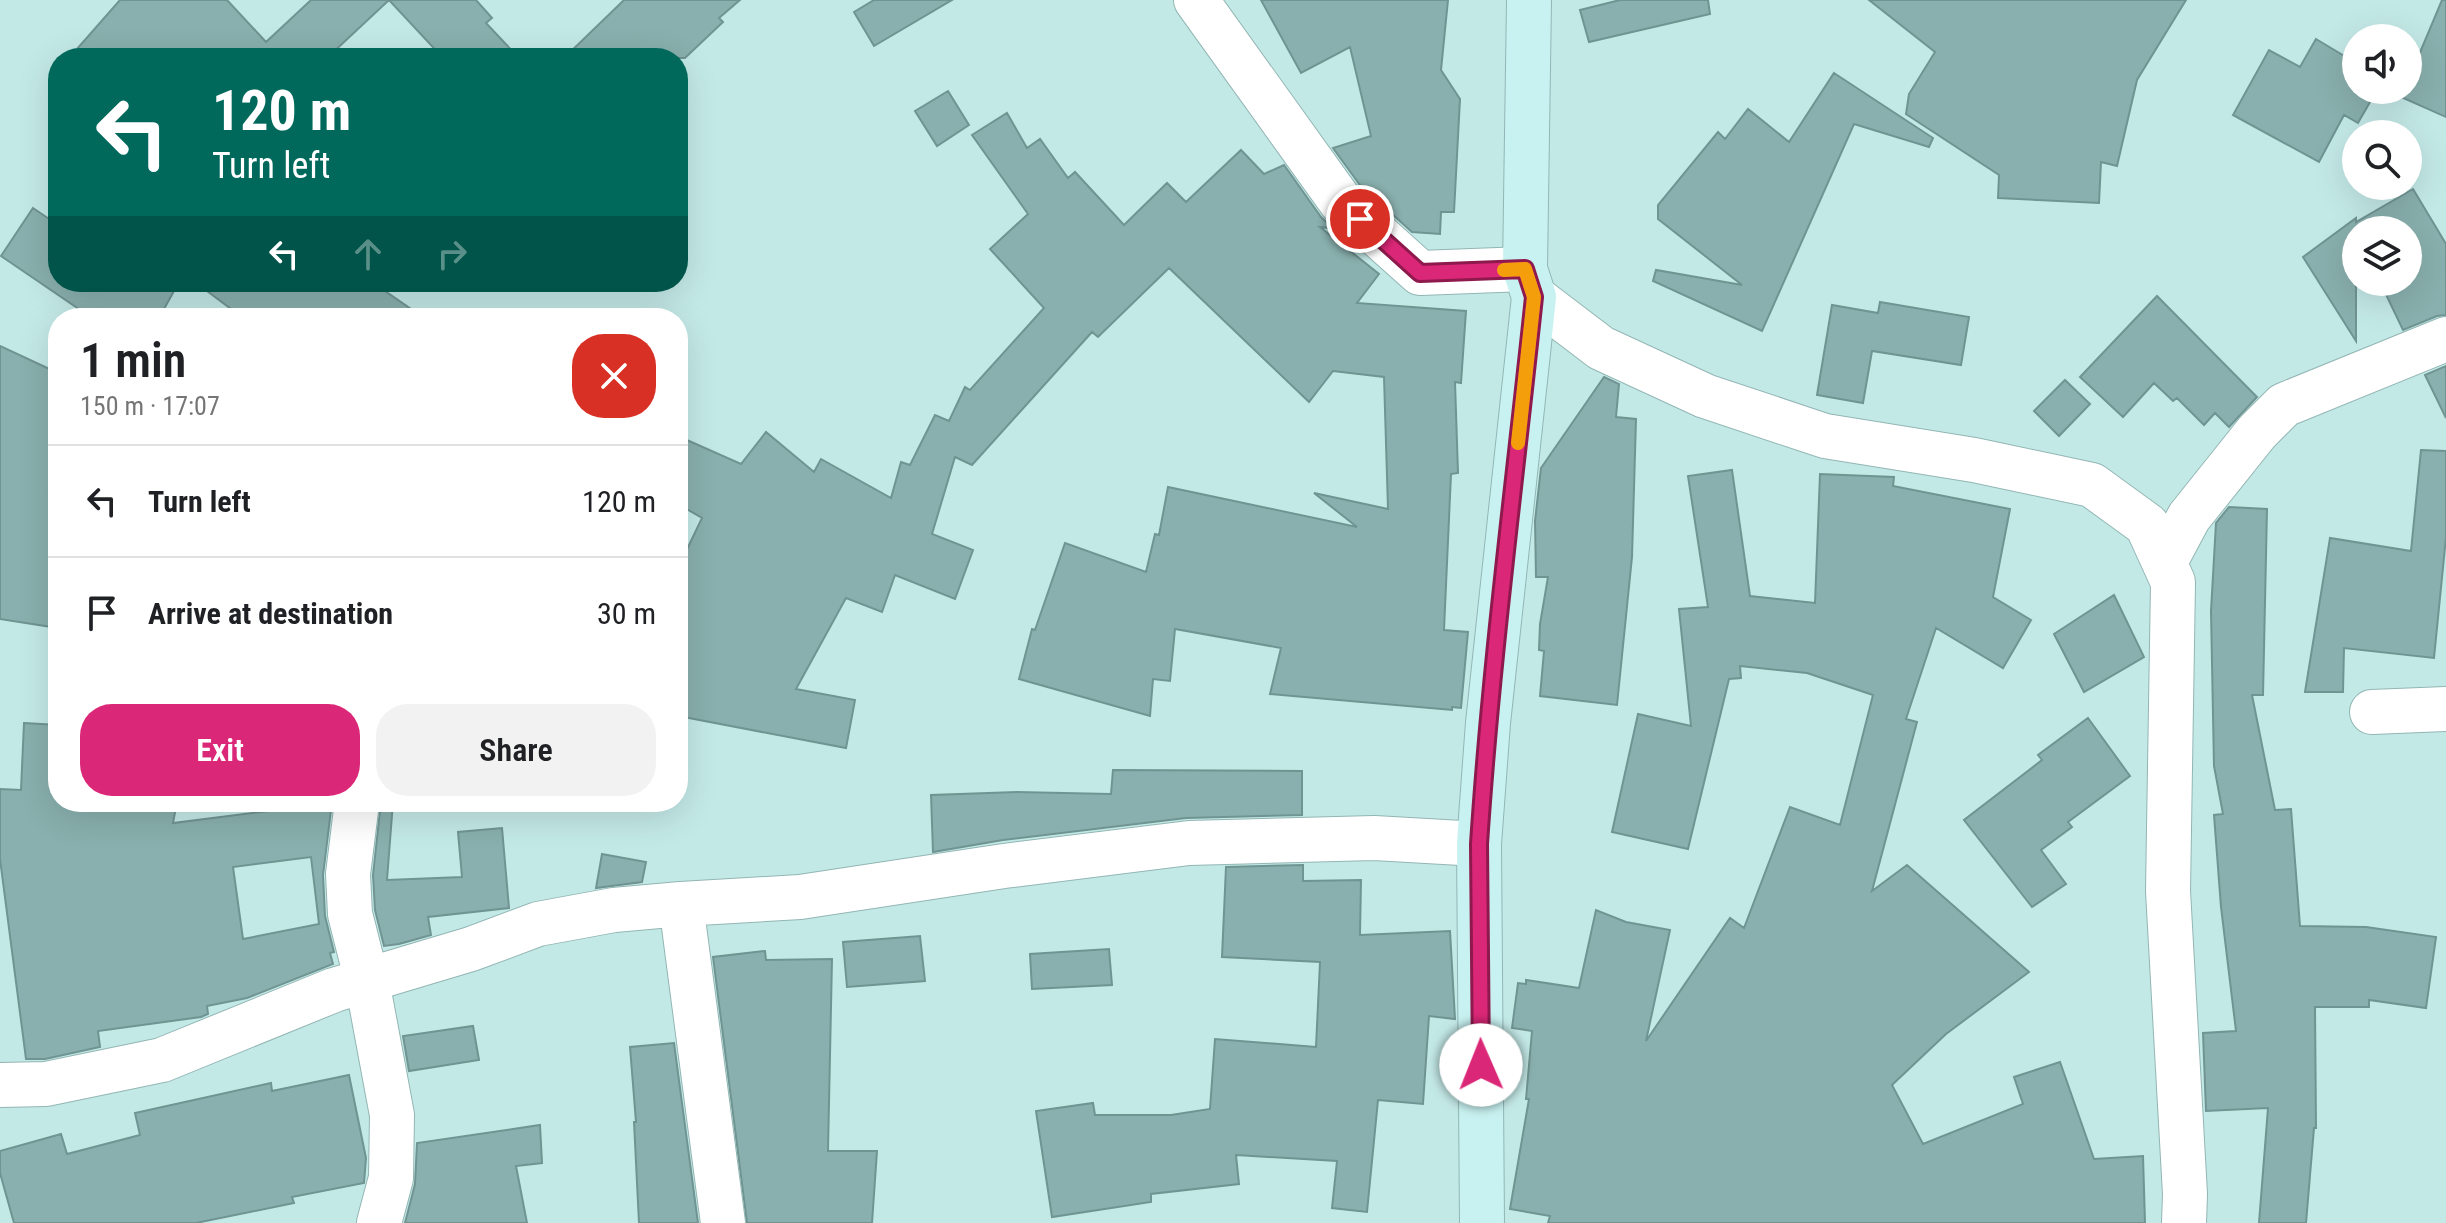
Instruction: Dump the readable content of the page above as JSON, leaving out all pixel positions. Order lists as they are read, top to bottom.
{
  "page": {
    "turn": ["120 m", "Turn left"],
    "heading": ["1 min", "150 m · 17:07"],
    "list": [
      {
        "name": "Turn left",
        "value": "120 m"
      },
      {
        "name": "Arrive at destination",
        "value": "30 m"
      }
    ],
    "buttons": ["Exit", "Share"]
  }
}
